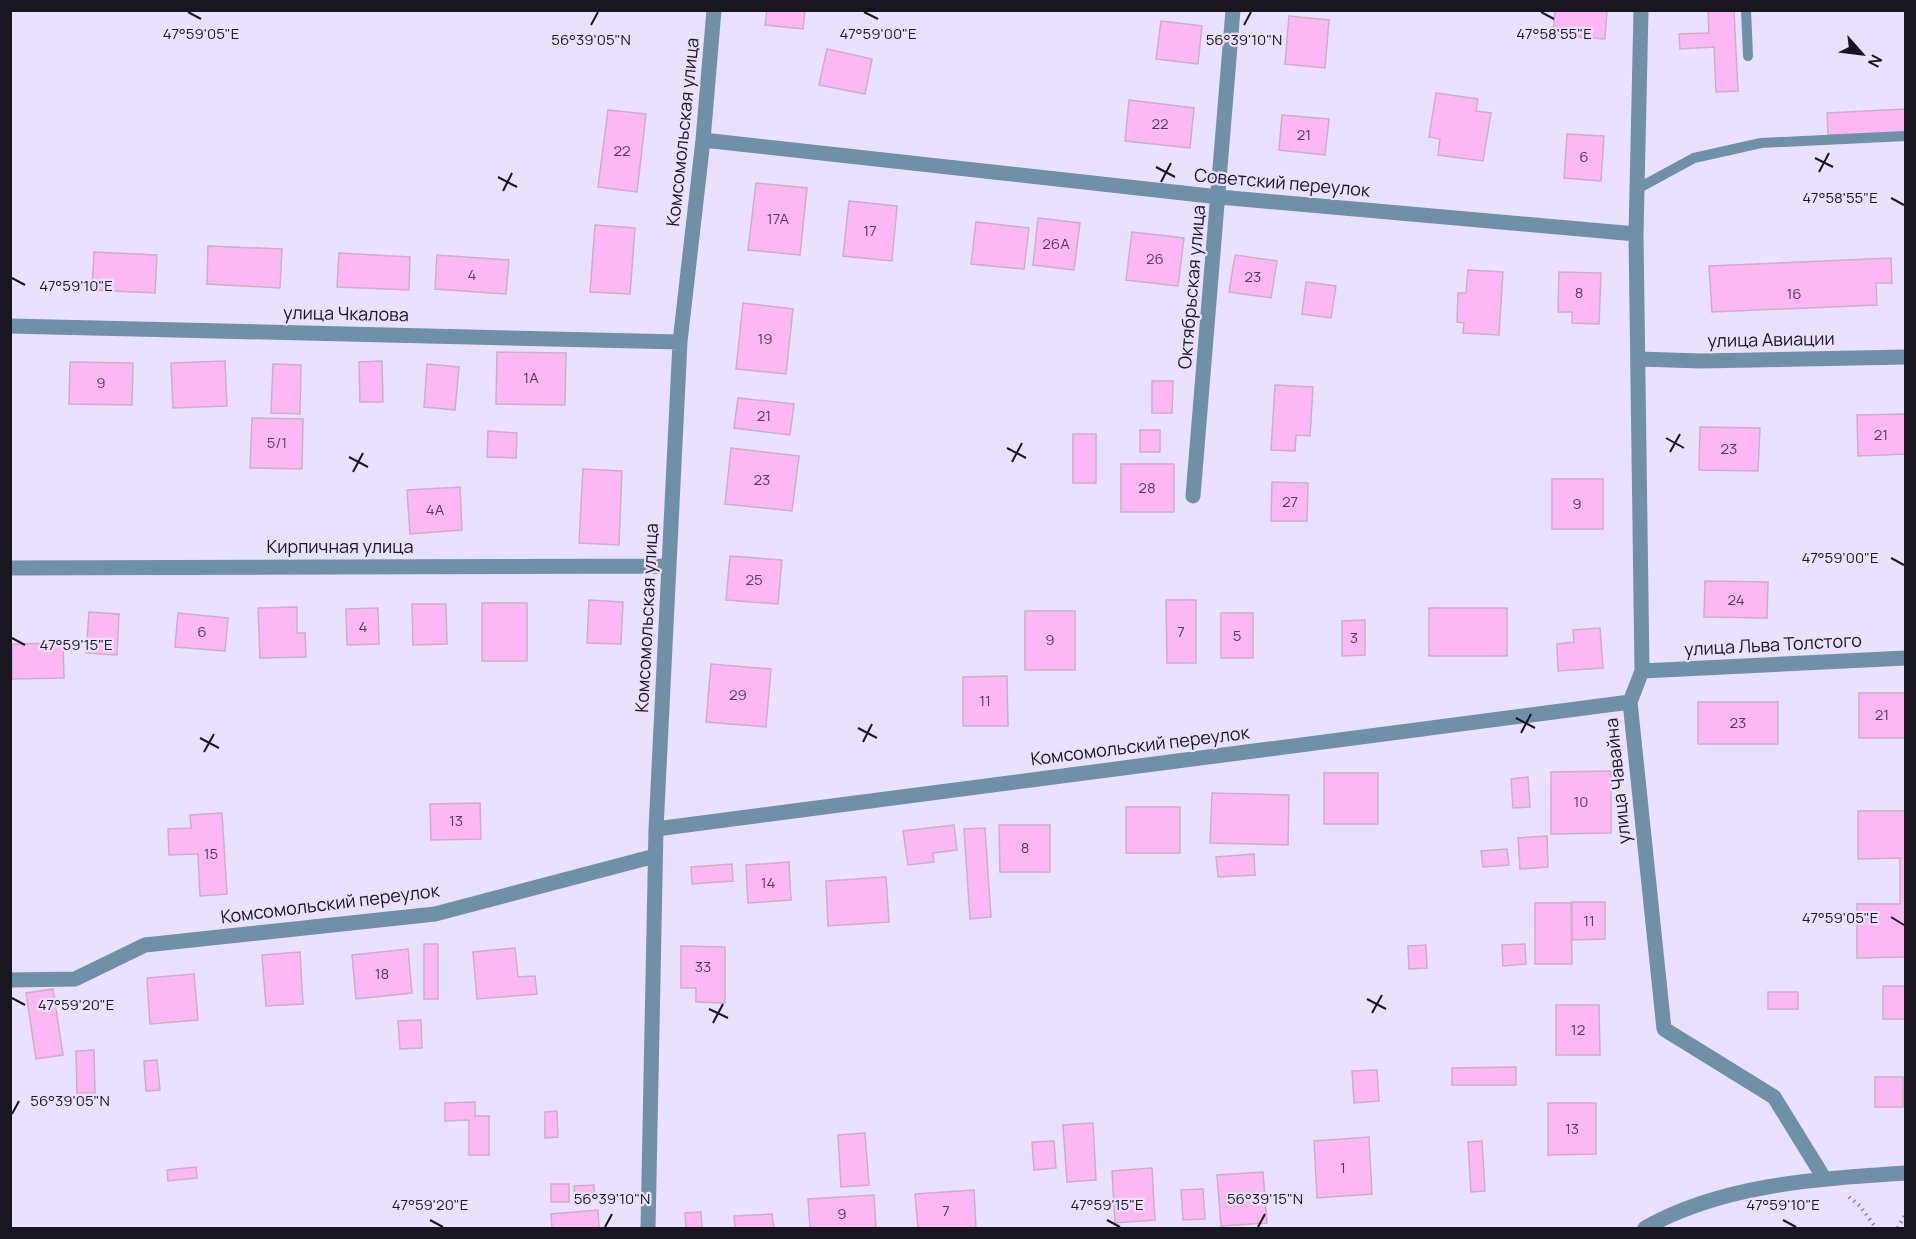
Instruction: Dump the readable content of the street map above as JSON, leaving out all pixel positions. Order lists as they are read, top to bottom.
{
  "streets": {
    "street": [
      "Комсомольская улица",
      "Советский переулок",
      "Октябрьская улица",
      "улица Чкалова",
      "улица Авиации",
      "Кирпичная улица",
      "улица Льва Толстого",
      "Комсомольский переулок",
      "улица Чавайна"
    ]
  },
  "crossings": [
    ["Комсомольская улица", "Советский переулок"],
    ["Комсомольская улица", "улица Чкалова"],
    ["Комсомольская улица", "Кирпичная улица"],
    ["Комсомольская улица", "Комсомольский переулок"],
    ["Советский переулок", "Октябрьская улица"],
    ["Советский переулок", "улица Чавайна"],
    ["улица Авиации", "улица Чавайна"],
    ["улица Льва Толстого", "улица Чавайна"],
    ["Комсомольский переулок", "улица Чавайна"]
  ],
  "house_numbers": [
    "22",
    "21",
    "22",
    "6",
    "17А",
    "17",
    "26А",
    "26",
    "4",
    "23",
    "8",
    "16",
    "19",
    "1А",
    "9",
    "21",
    "21",
    "5/1",
    "23",
    "23",
    "28",
    "27",
    "9",
    "4А",
    "25",
    "24",
    "4",
    "6",
    "7",
    "5",
    "3",
    "9",
    "29",
    "11",
    "21",
    "23",
    "10",
    "13",
    "8",
    "15",
    "14",
    "11",
    "33",
    "18",
    "12",
    "13",
    "1",
    "7",
    "9"
  ],
  "north": "bottom right",
  "coordinates": [
    "47°59'05\"E",
    "47°59'00\"E",
    "47°58'55\"E",
    "56°39'05\"N",
    "56°39'10\"N",
    "47°59'10\"E",
    "47°59'15\"E",
    "47°59'20\"E",
    "56°39'15\"N"
  ]
}
